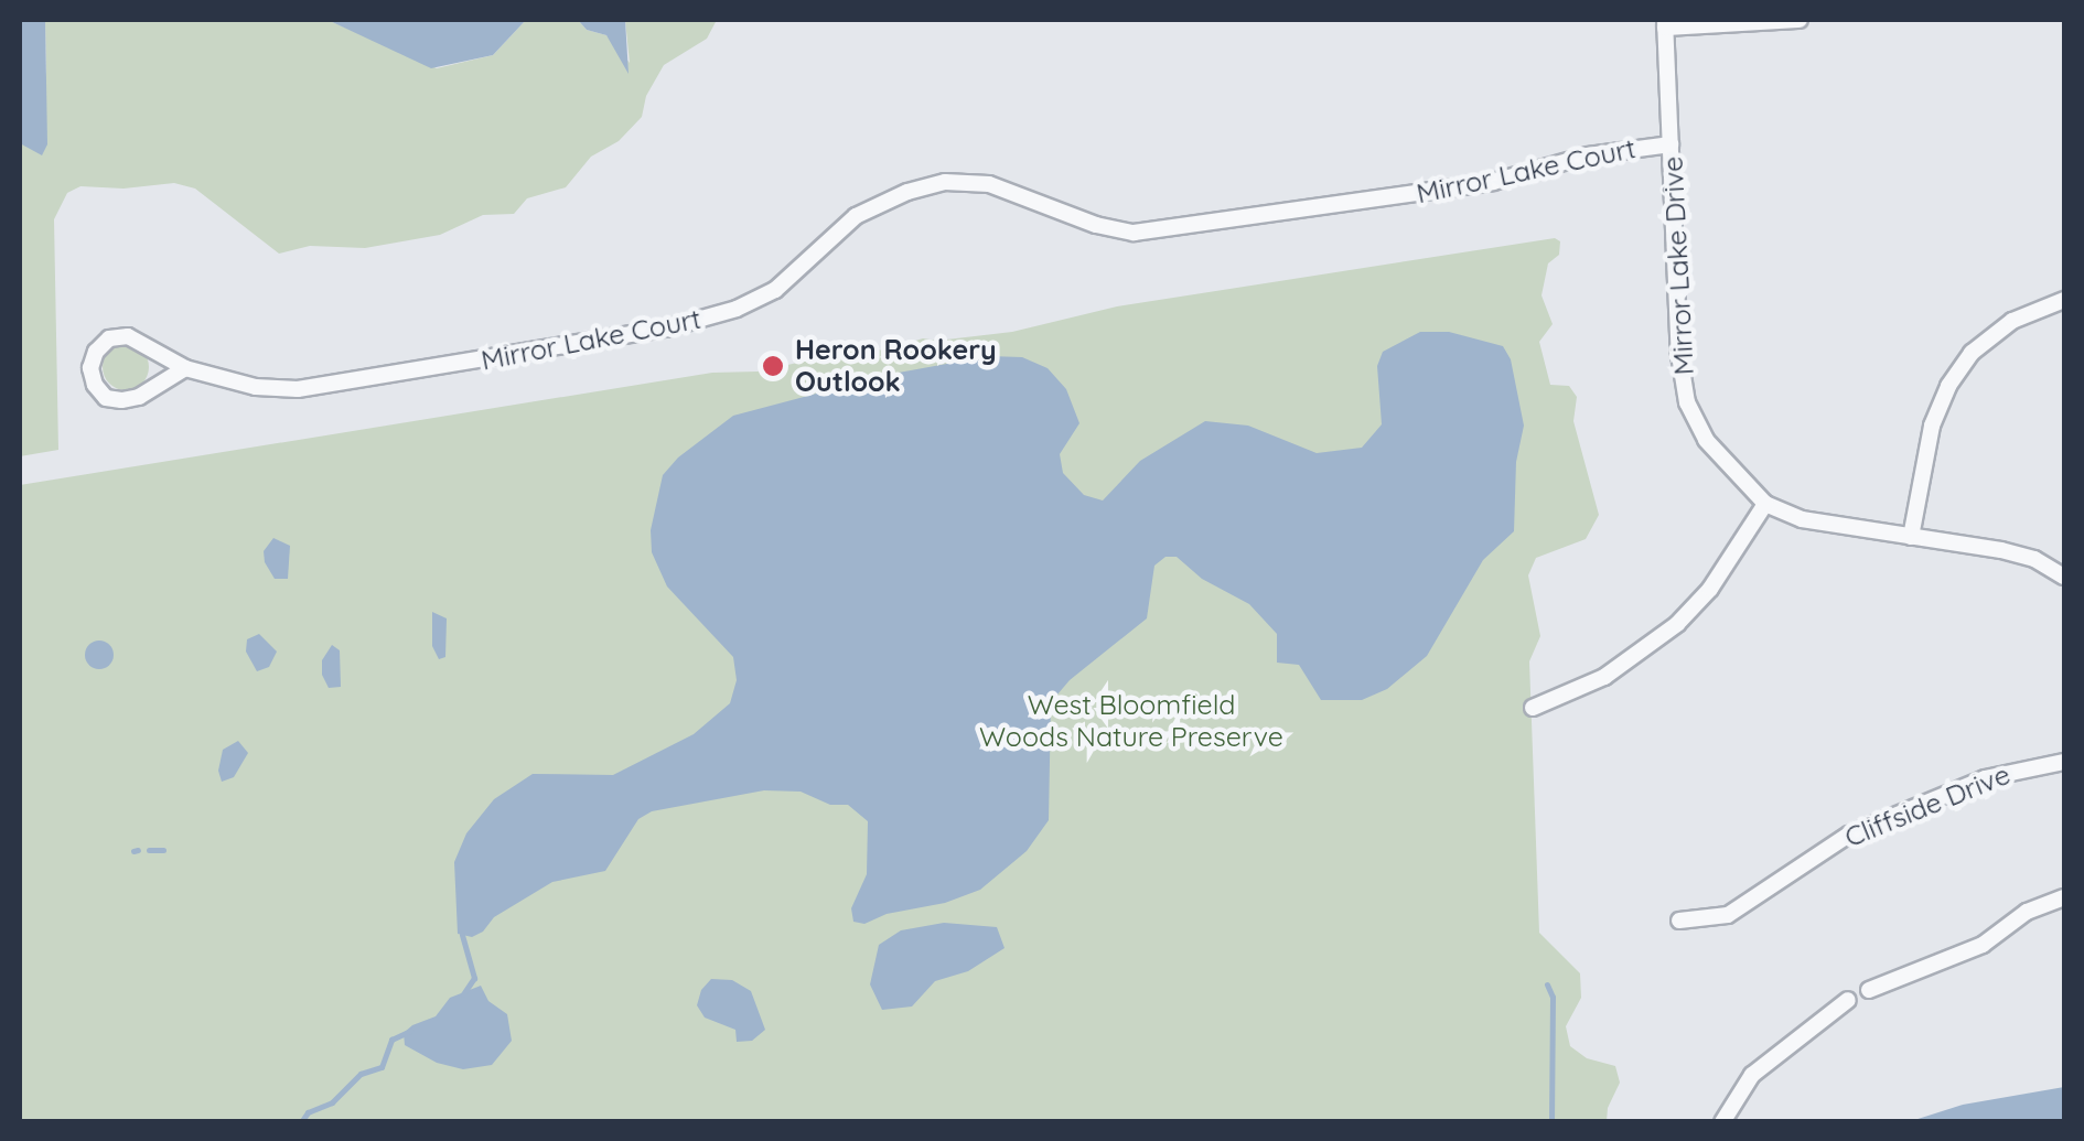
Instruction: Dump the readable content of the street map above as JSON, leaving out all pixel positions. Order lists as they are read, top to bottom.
{
  "streets": {
    "street": ["Mirror Lake Court", "Mirror Lake Drive", "Cliffside Drive"]
  },
  "crossings": [
    ["Mirror Lake Court", "Mirror Lake Drive"]
  ],
  "parks": ["West Bloomfield Woods Nature Preserve"],
  "places": ["Heron Rookery Outlook"]
}
